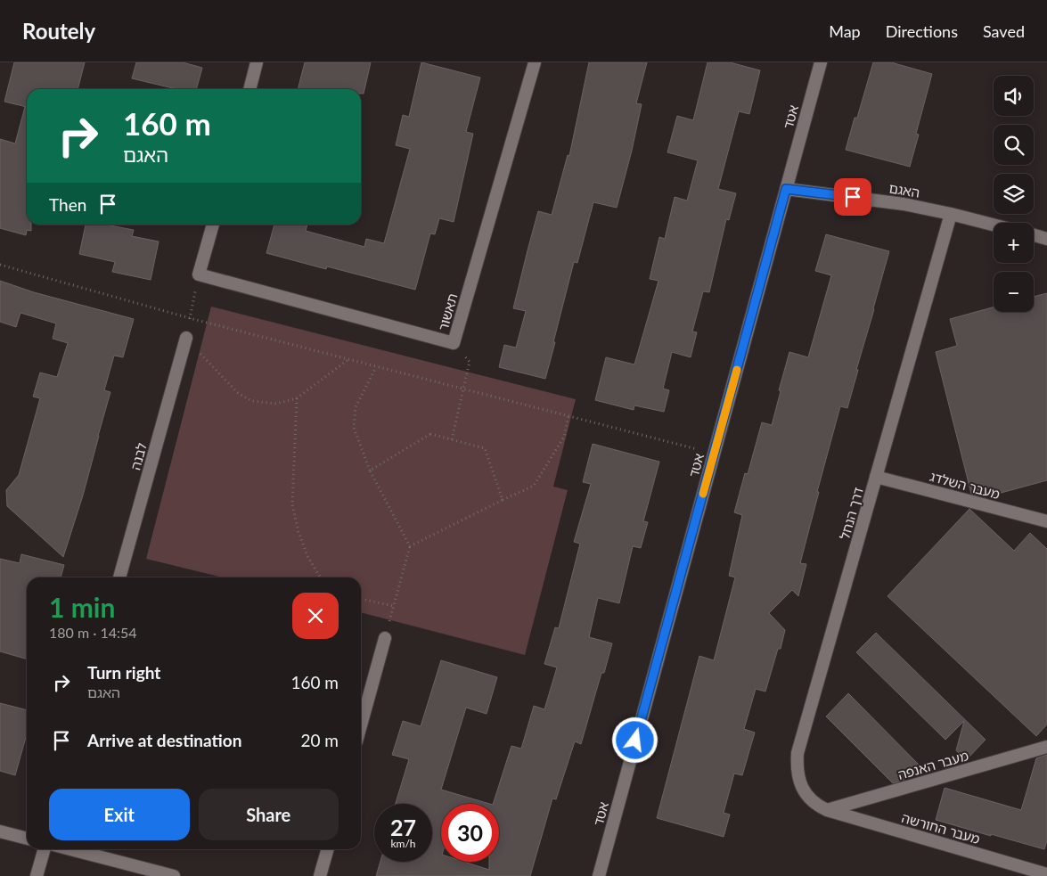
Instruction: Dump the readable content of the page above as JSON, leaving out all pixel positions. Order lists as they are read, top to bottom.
{
  "streets": {
    "street": [
      "אטד",
      "האגם",
      "תאשור",
      "לבנה",
      "מעבר השלדג",
      "דרך הנחל",
      "מעבר האנפה",
      "מעבר החורשה"
    ]
  },
  "crossings": [
    ["אטד", "האגם"],
    ["האגם", "דרך הנחל"],
    ["מעבר השלדג", "דרך הנחל"],
    ["דרך הנחל", "מעבר האנפה"],
    ["דרך הנחל", "מעבר החורשה"],
    ["מעבר האנפה", "מעבר החורשה"]
  ],
  "page": {
    "header": "Routely",
    "nav": ["Map", "Directions", "Saved"],
    "map_buttons": ["+", "−"],
    "turn": ["160 m", "האגם"],
    "then": "Then",
    "heading": ["1 min", "180 m · 14:54"],
    "list": [
      {
        "name": "Turn right",
        "note": "האגם",
        "value": "160 m"
      },
      {
        "name": "Arrive at destination",
        "value": "20 m"
      }
    ],
    "buttons": ["Exit", "Share"],
    "speed": "27 km/h",
    "limit": "30"
  }
}
